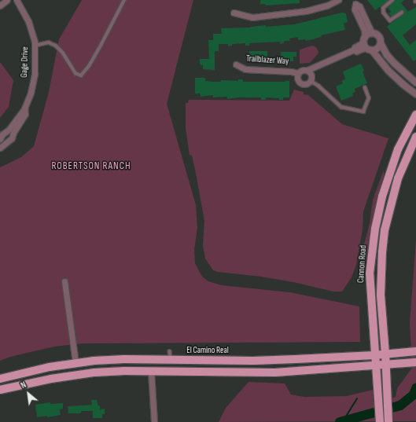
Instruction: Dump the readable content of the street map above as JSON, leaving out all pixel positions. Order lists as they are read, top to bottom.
{
  "streets": {
    "main road": ["Cannon Road", "El Camino Real"],
    "street": ["Trailblazer Way", "Gage Drive"]
  },
  "crossings": [
    ["Cannon Road", "El Camino Real"]
  ],
  "districts": ["ROBERTSON RANCH"],
  "north": "top left"
}
